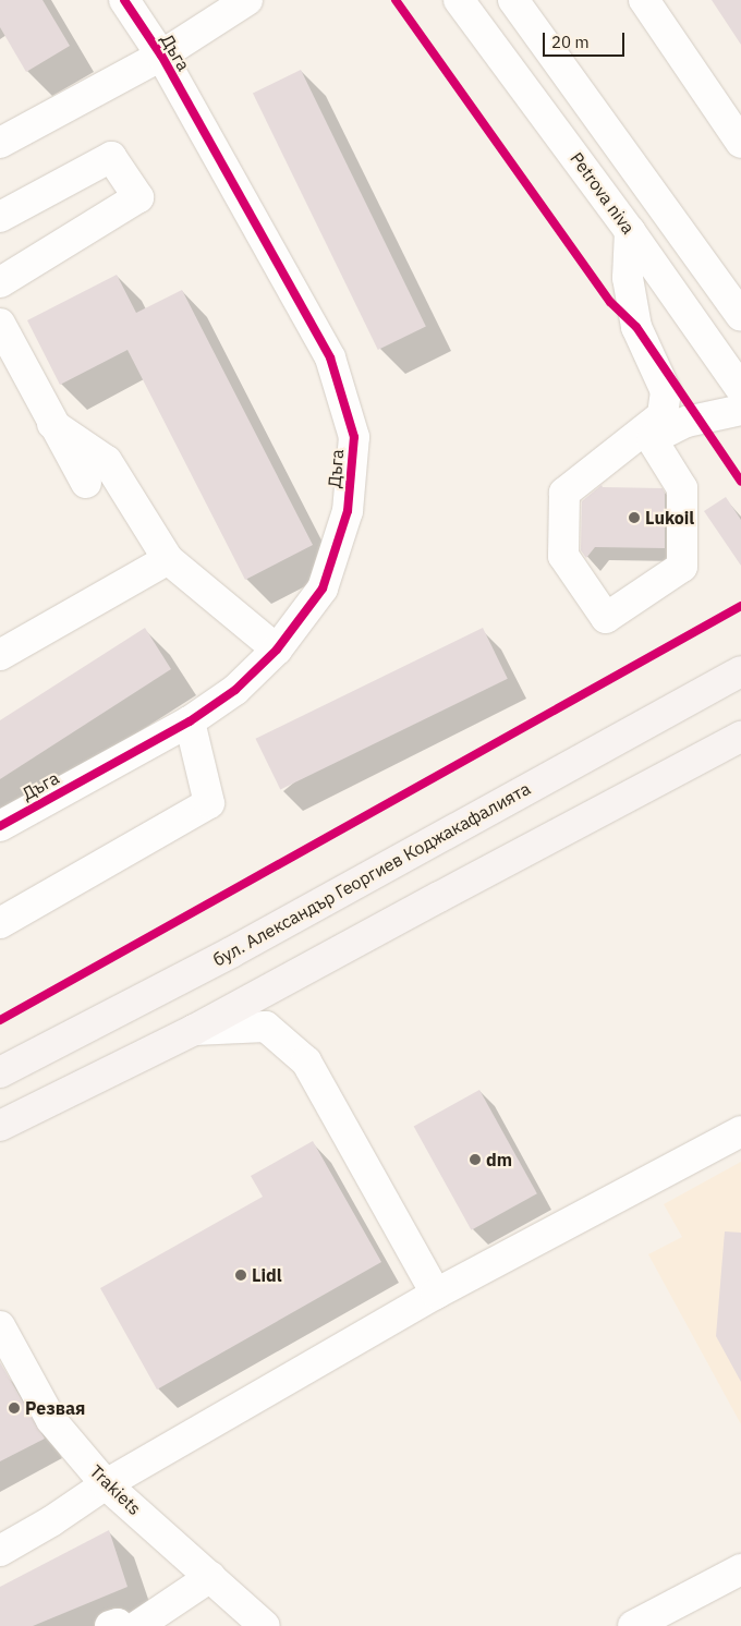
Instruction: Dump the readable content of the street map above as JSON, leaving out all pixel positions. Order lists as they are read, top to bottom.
{
  "streets": {
    "main road": ["бул. Александър Георгиев Коджакафалията"],
    "street": ["Дъга", "Petrova niva", "Trakiets"]
  },
  "places": [
    "Lukoil",
    "dm",
    "Lidl",
    "Резвая"
  ],
  "scale_bar": "20 m"
}
